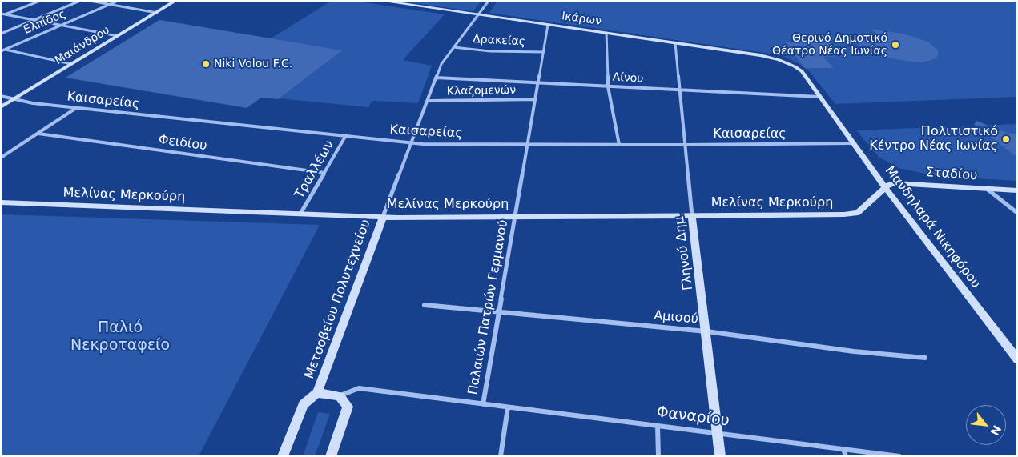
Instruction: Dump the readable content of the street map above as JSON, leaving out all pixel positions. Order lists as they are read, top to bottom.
{
  "streets": {
    "street": [
      "Ικάρων",
      "Ελπίδος",
      "Δρακείας",
      "Μαιάνδρου",
      "Αίνου",
      "Κλαζομενών",
      "Καισαρείας",
      "Φειδίου",
      "Τραλλέων",
      "Σταδίου",
      "Μελίνας Μερκούρη",
      "Μανδηλαρά Νικηφόρου",
      "Γληνού Δημ.",
      "Μετσοβείου Πολυτεχνείου",
      "Παλαιών Πατρών Γερμανού",
      "Αμισού",
      "Φαναρίου"
    ]
  },
  "crossings": [
    ["Ικάρων", "Μανδηλαρά Νικηφόρου"],
    ["Ικάρων", "Γληνού Δημ."],
    ["Ικάρων", "Μετσοβείου Πολυτεχνείου"],
    ["Ικάρων", "Παλαιών Πατρών Γερμανού"],
    ["Δρακείας", "Μετσοβείου Πολυτεχνείου"],
    ["Δρακείας", "Παλαιών Πατρών Γερμανού"],
    ["Μαιάνδρου", "Καισαρείας"],
    ["Αίνου", "Μανδηλαρά Νικηφόρου"],
    ["Αίνου", "Γληνού Δημ."],
    ["Αίνου", "Μετσοβείου Πολυτεχνείου"],
    ["Αίνου", "Παλαιών Πατρών Γερμανού"],
    ["Κλαζομενών", "Μετσοβείου Πολυτεχνείου"],
    ["Κλαζομενών", "Παλαιών Πατρών Γερμανού"],
    ["Καισαρείας", "Τραλλέων"],
    ["Καισαρείας", "Μανδηλαρά Νικηφόρου"],
    ["Καισαρείας", "Γληνού Δημ."],
    ["Καισαρείας", "Μετσοβείου Πολυτεχνείου"],
    ["Καισαρείας", "Παλαιών Πατρών Γερμανού"],
    ["Φειδίου", "Τραλλέων"],
    ["Τραλλέων", "Μελίνας Μερκούρη"],
    ["Σταδίου", "Μελίνας Μερκούρη"],
    ["Σταδίου", "Μανδηλαρά Νικηφόρου"],
    ["Μελίνας Μερκούρη", "Μανδηλαρά Νικηφόρου"],
    ["Μελίνας Μερκούρη", "Γληνού Δημ."],
    ["Μελίνας Μερκούρη", "Μετσοβείου Πολυτεχνείου"],
    ["Μελίνας Μερκούρη", "Παλαιών Πατρών Γερμανού"],
    ["Γληνού Δημ.", "Αμισού"],
    ["Γληνού Δημ.", "Φαναρίου"],
    ["Παλαιών Πατρών Γερμανού", "Αμισού"],
    ["Παλαιών Πατρών Γερμανού", "Φαναρίου"]
  ],
  "parks": ["Παλιό Νεκροταφείο"],
  "places": ["Θερινό Δημοτικό Θέατρο Νέας Ιωνίας", "Niki Volou F.C.", "Πολιτιστικό Κέντρο Νέας Ιωνίας"],
  "north": "bottom right"
}
